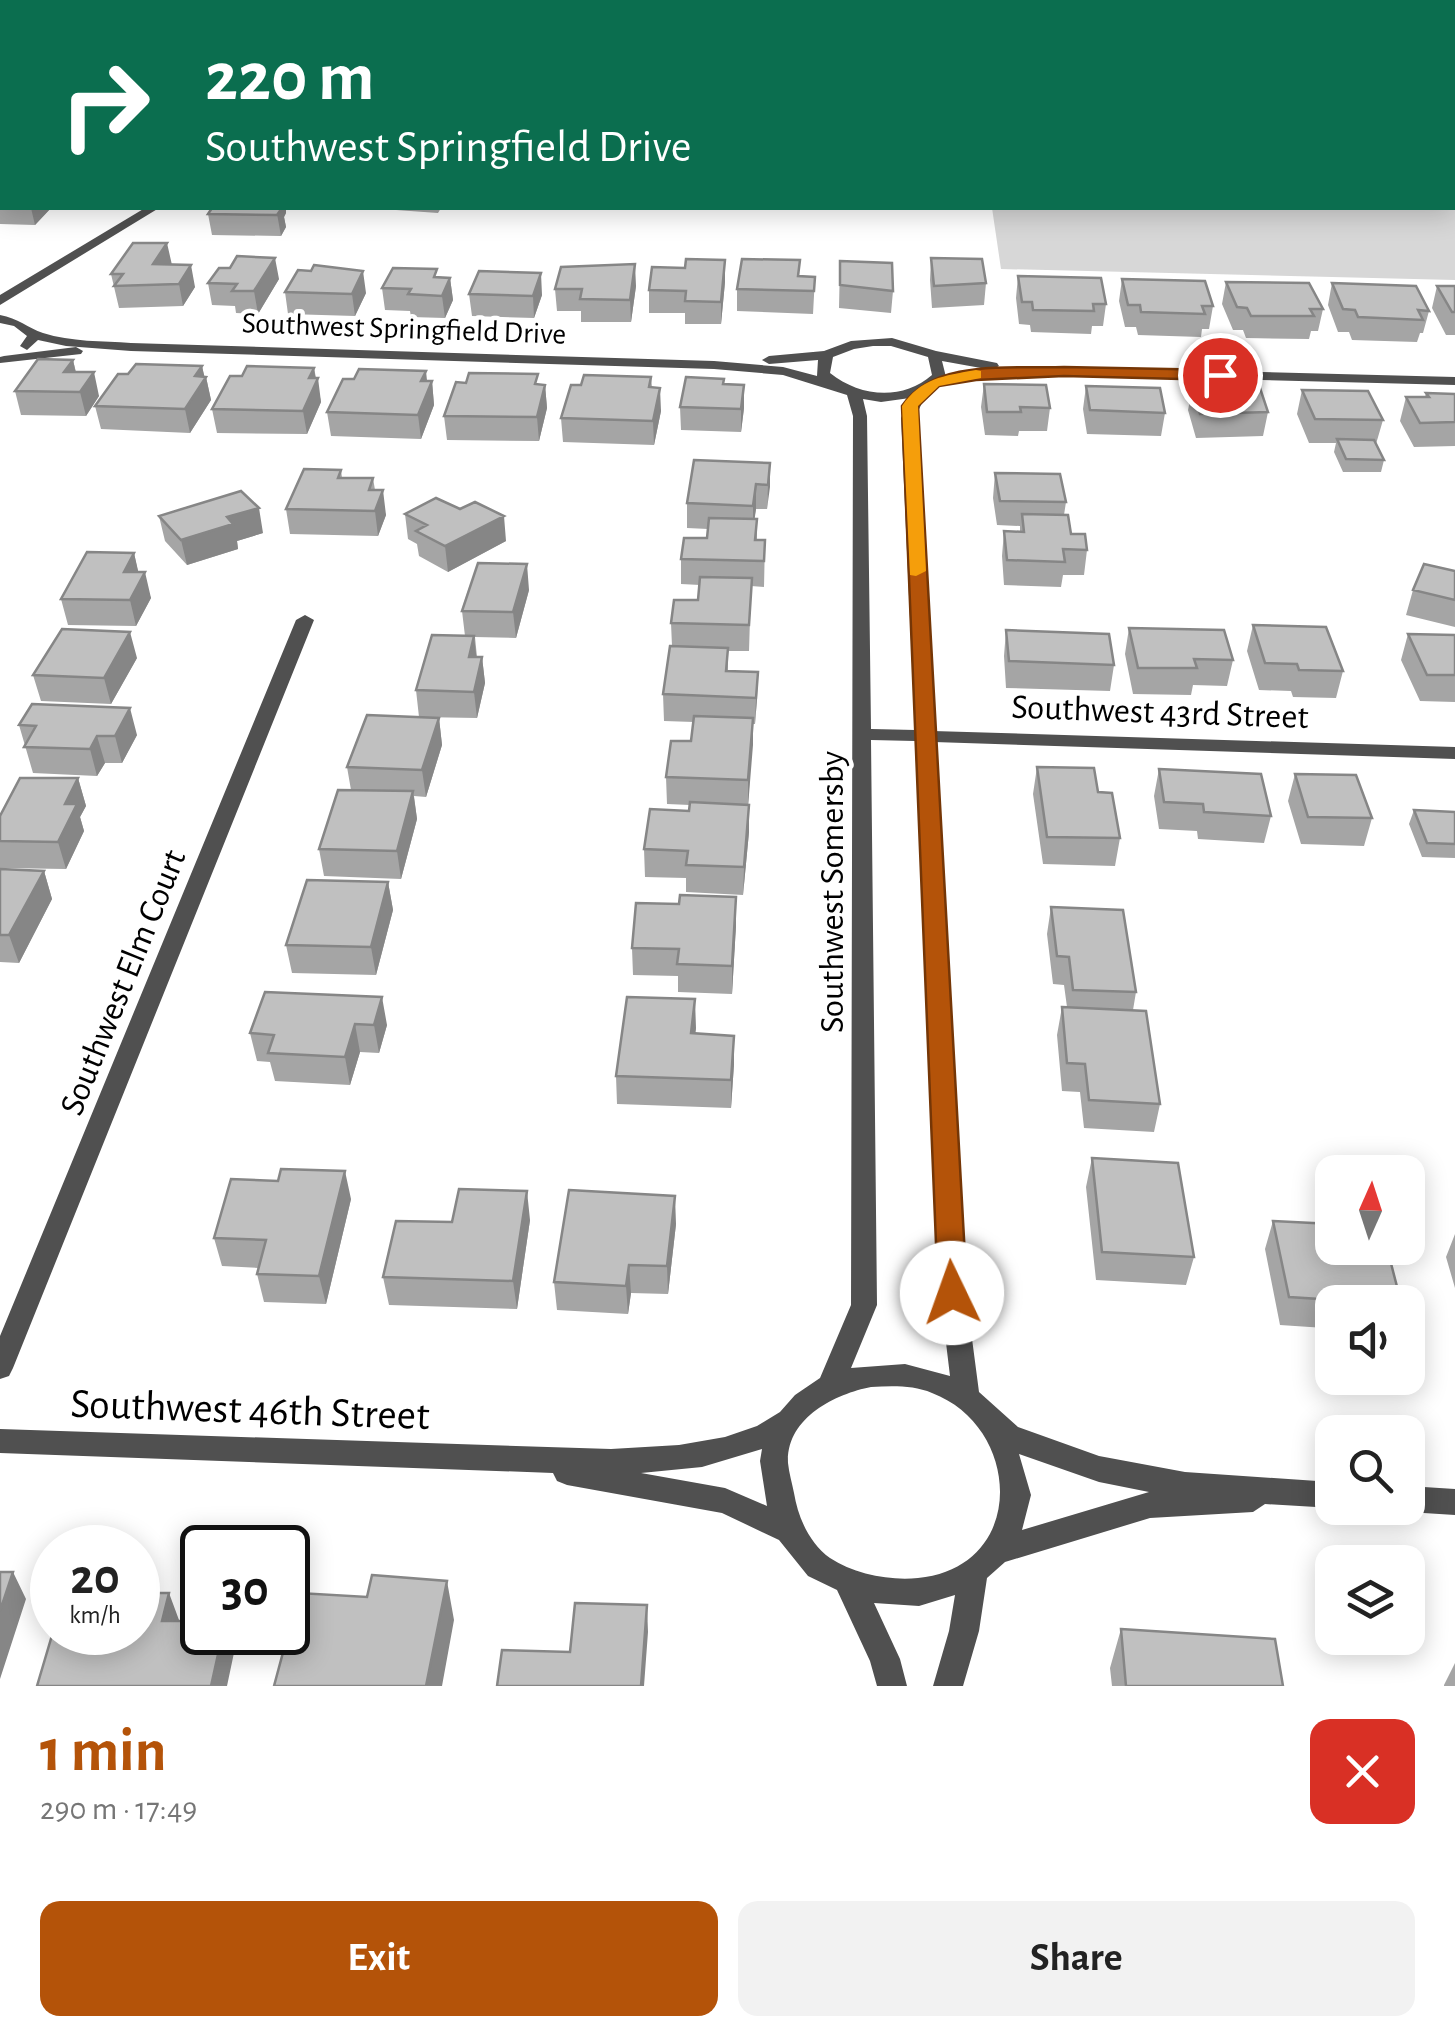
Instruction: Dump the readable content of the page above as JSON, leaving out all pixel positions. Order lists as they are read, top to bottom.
{
  "streets": {
    "street": [
      "Southwest Springfield Drive",
      "Southwest 43rd Street",
      "Southwest Somersby",
      "Southwest Elm Court",
      "Southwest 46th Street"
    ]
  },
  "crossings": [
    ["Southwest Springfield Drive", "Southwest Somersby"],
    ["Southwest 43rd Street", "Southwest Somersby"],
    ["Southwest Somersby", "Southwest 46th Street"]
  ],
  "north": "top",
  "page": {
    "turn": ["220 m", "Southwest Springfield Drive"],
    "speed": "20 km/h",
    "limit": "30",
    "heading": ["1 min", "290 m · 17:49"],
    "buttons": ["Exit", "Share"]
  }
}
